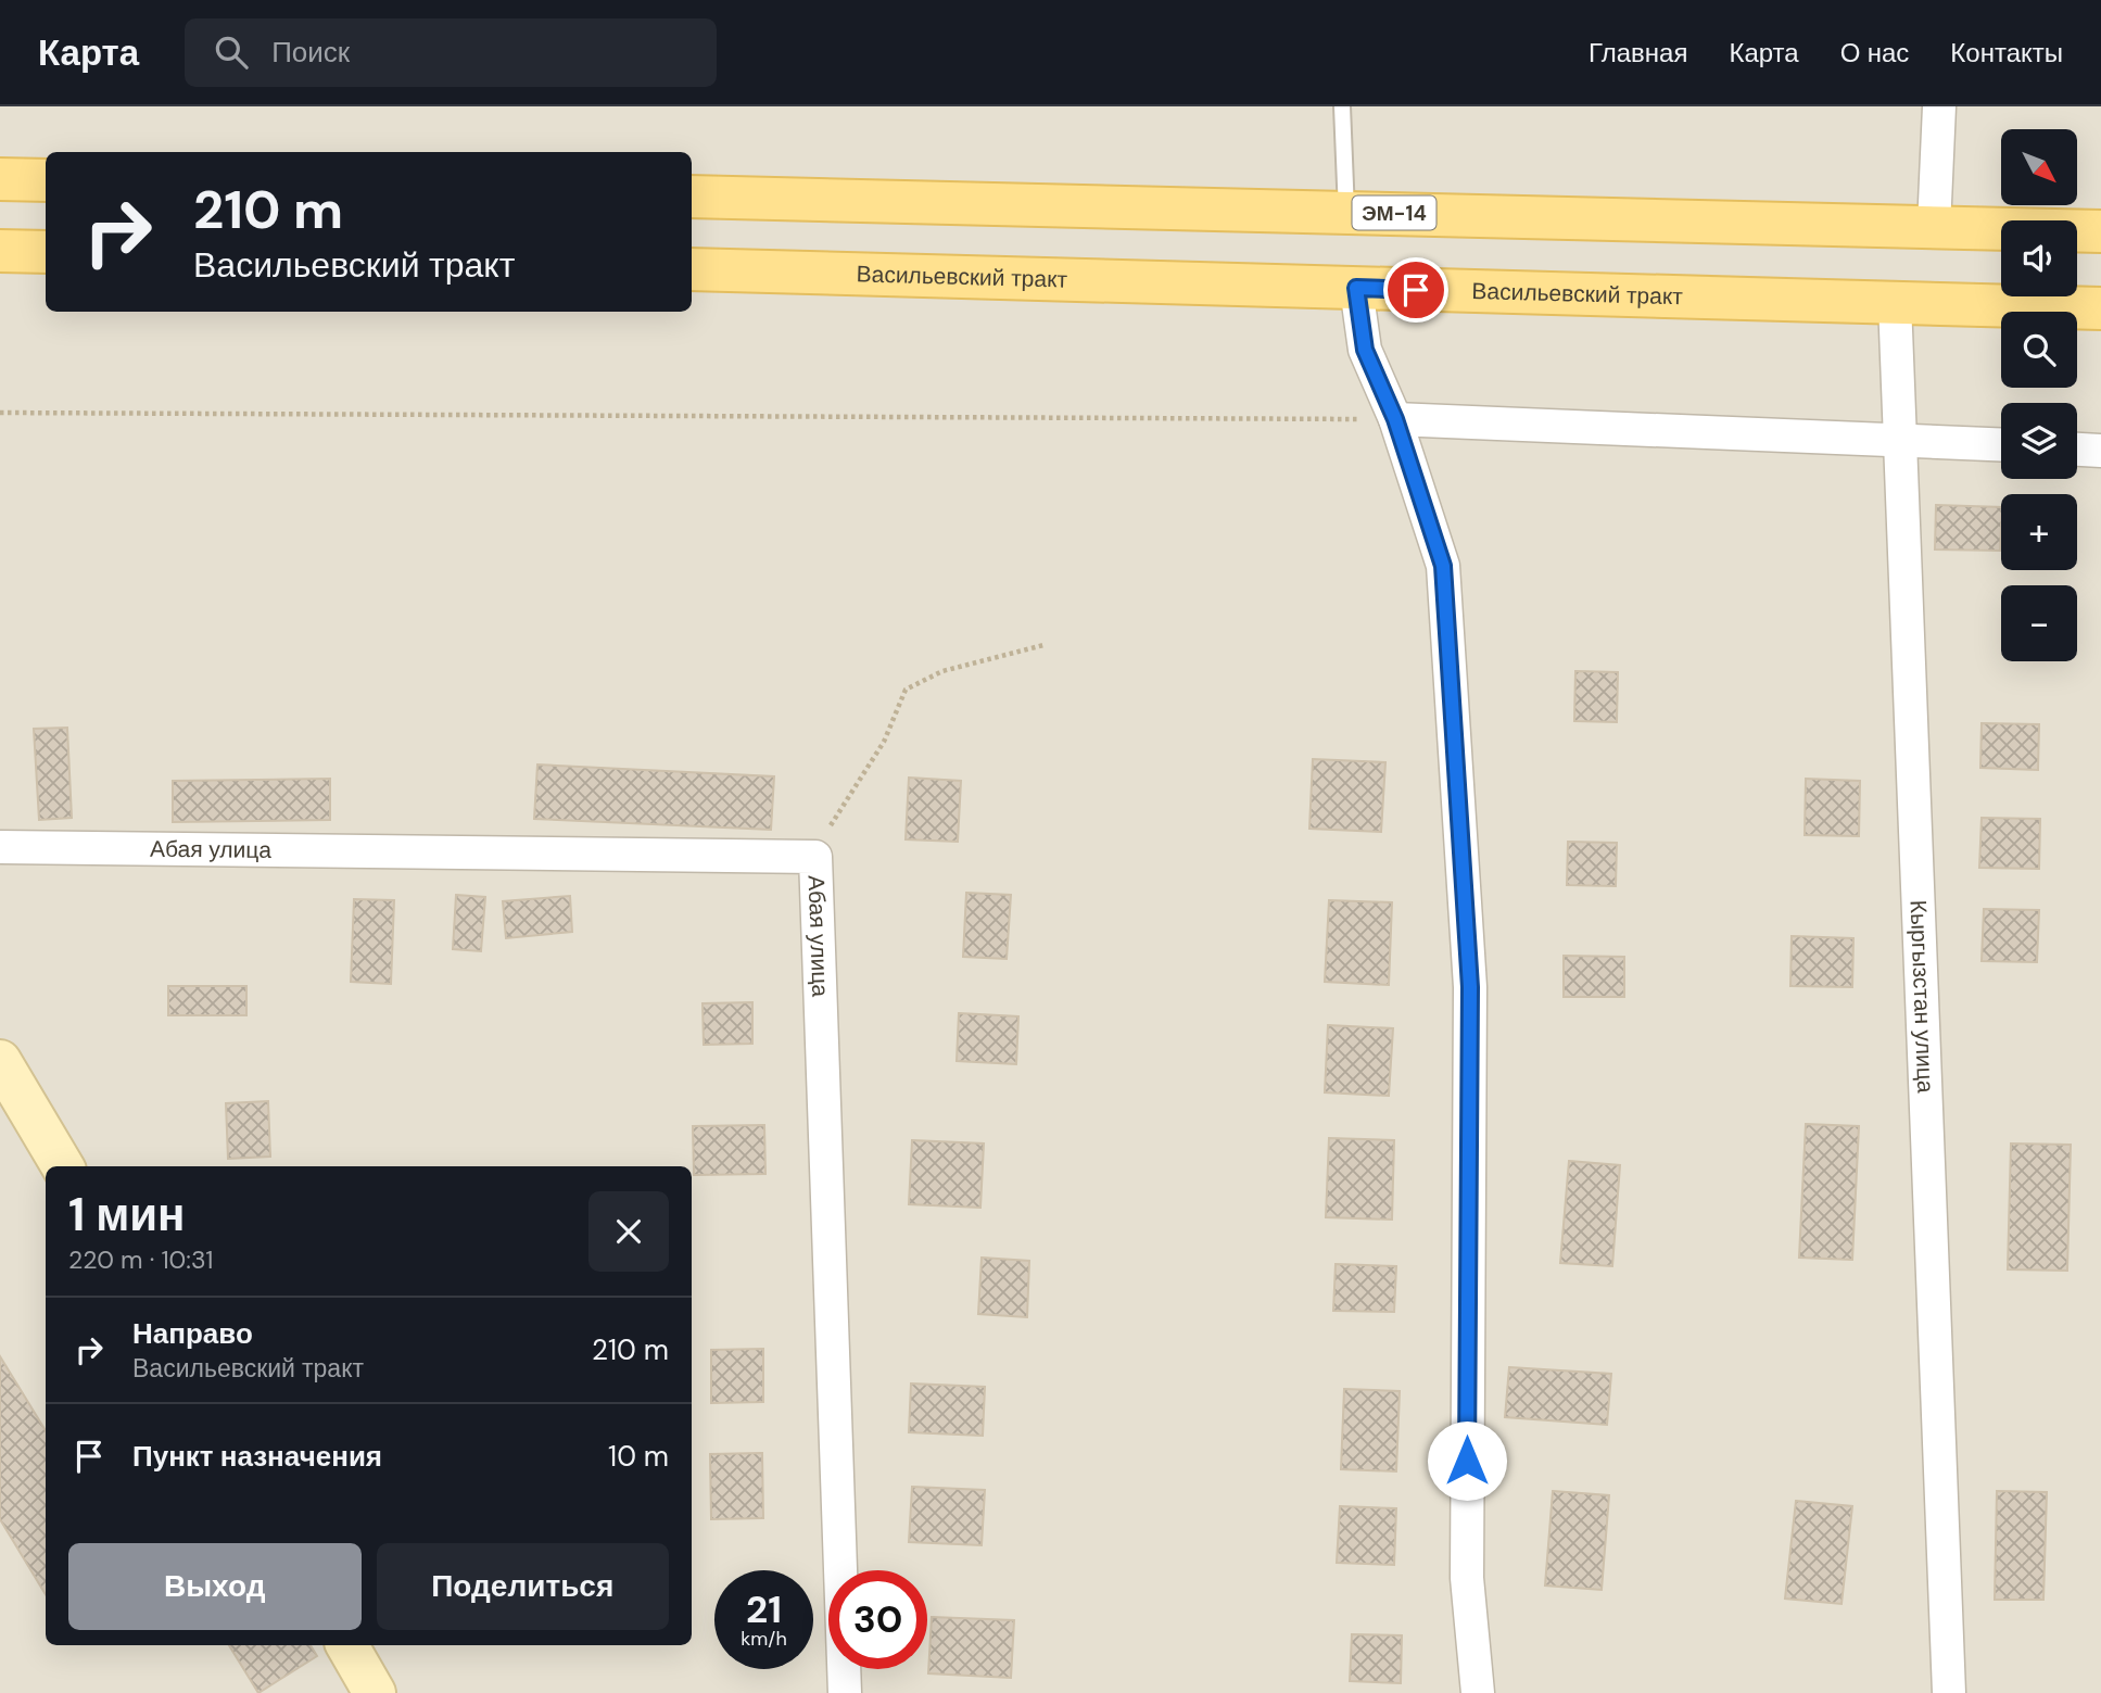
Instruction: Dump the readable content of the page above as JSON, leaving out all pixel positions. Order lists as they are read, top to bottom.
{
  "streets": {
    "main road": ["ЭМ-14", "Васильевский тракт"],
    "street": ["Абая улица", "Кыргызстан улица"]
  },
  "crossings": [
    ["Васильевский тракт", "Кыргызстан улица"]
  ],
  "north": "bottom right",
  "page": {
    "header": "Карта",
    "search": "Поиск",
    "nav": [
      "Главная",
      "Карта",
      "О нас",
      "Контакты"
    ],
    "map_buttons": ["+", "−"],
    "turn": ["210 m", "Васильевский тракт"],
    "heading": ["1 мин", "220 m · 10:31"],
    "list": [
      {
        "name": "Направо",
        "note": "Васильевский тракт",
        "value": "210 m"
      },
      {
        "name": "Пункт назначения",
        "value": "10 m"
      }
    ],
    "buttons": ["Выход", "Поделиться"],
    "speed": "21 km/h",
    "limit": "30"
  }
}
